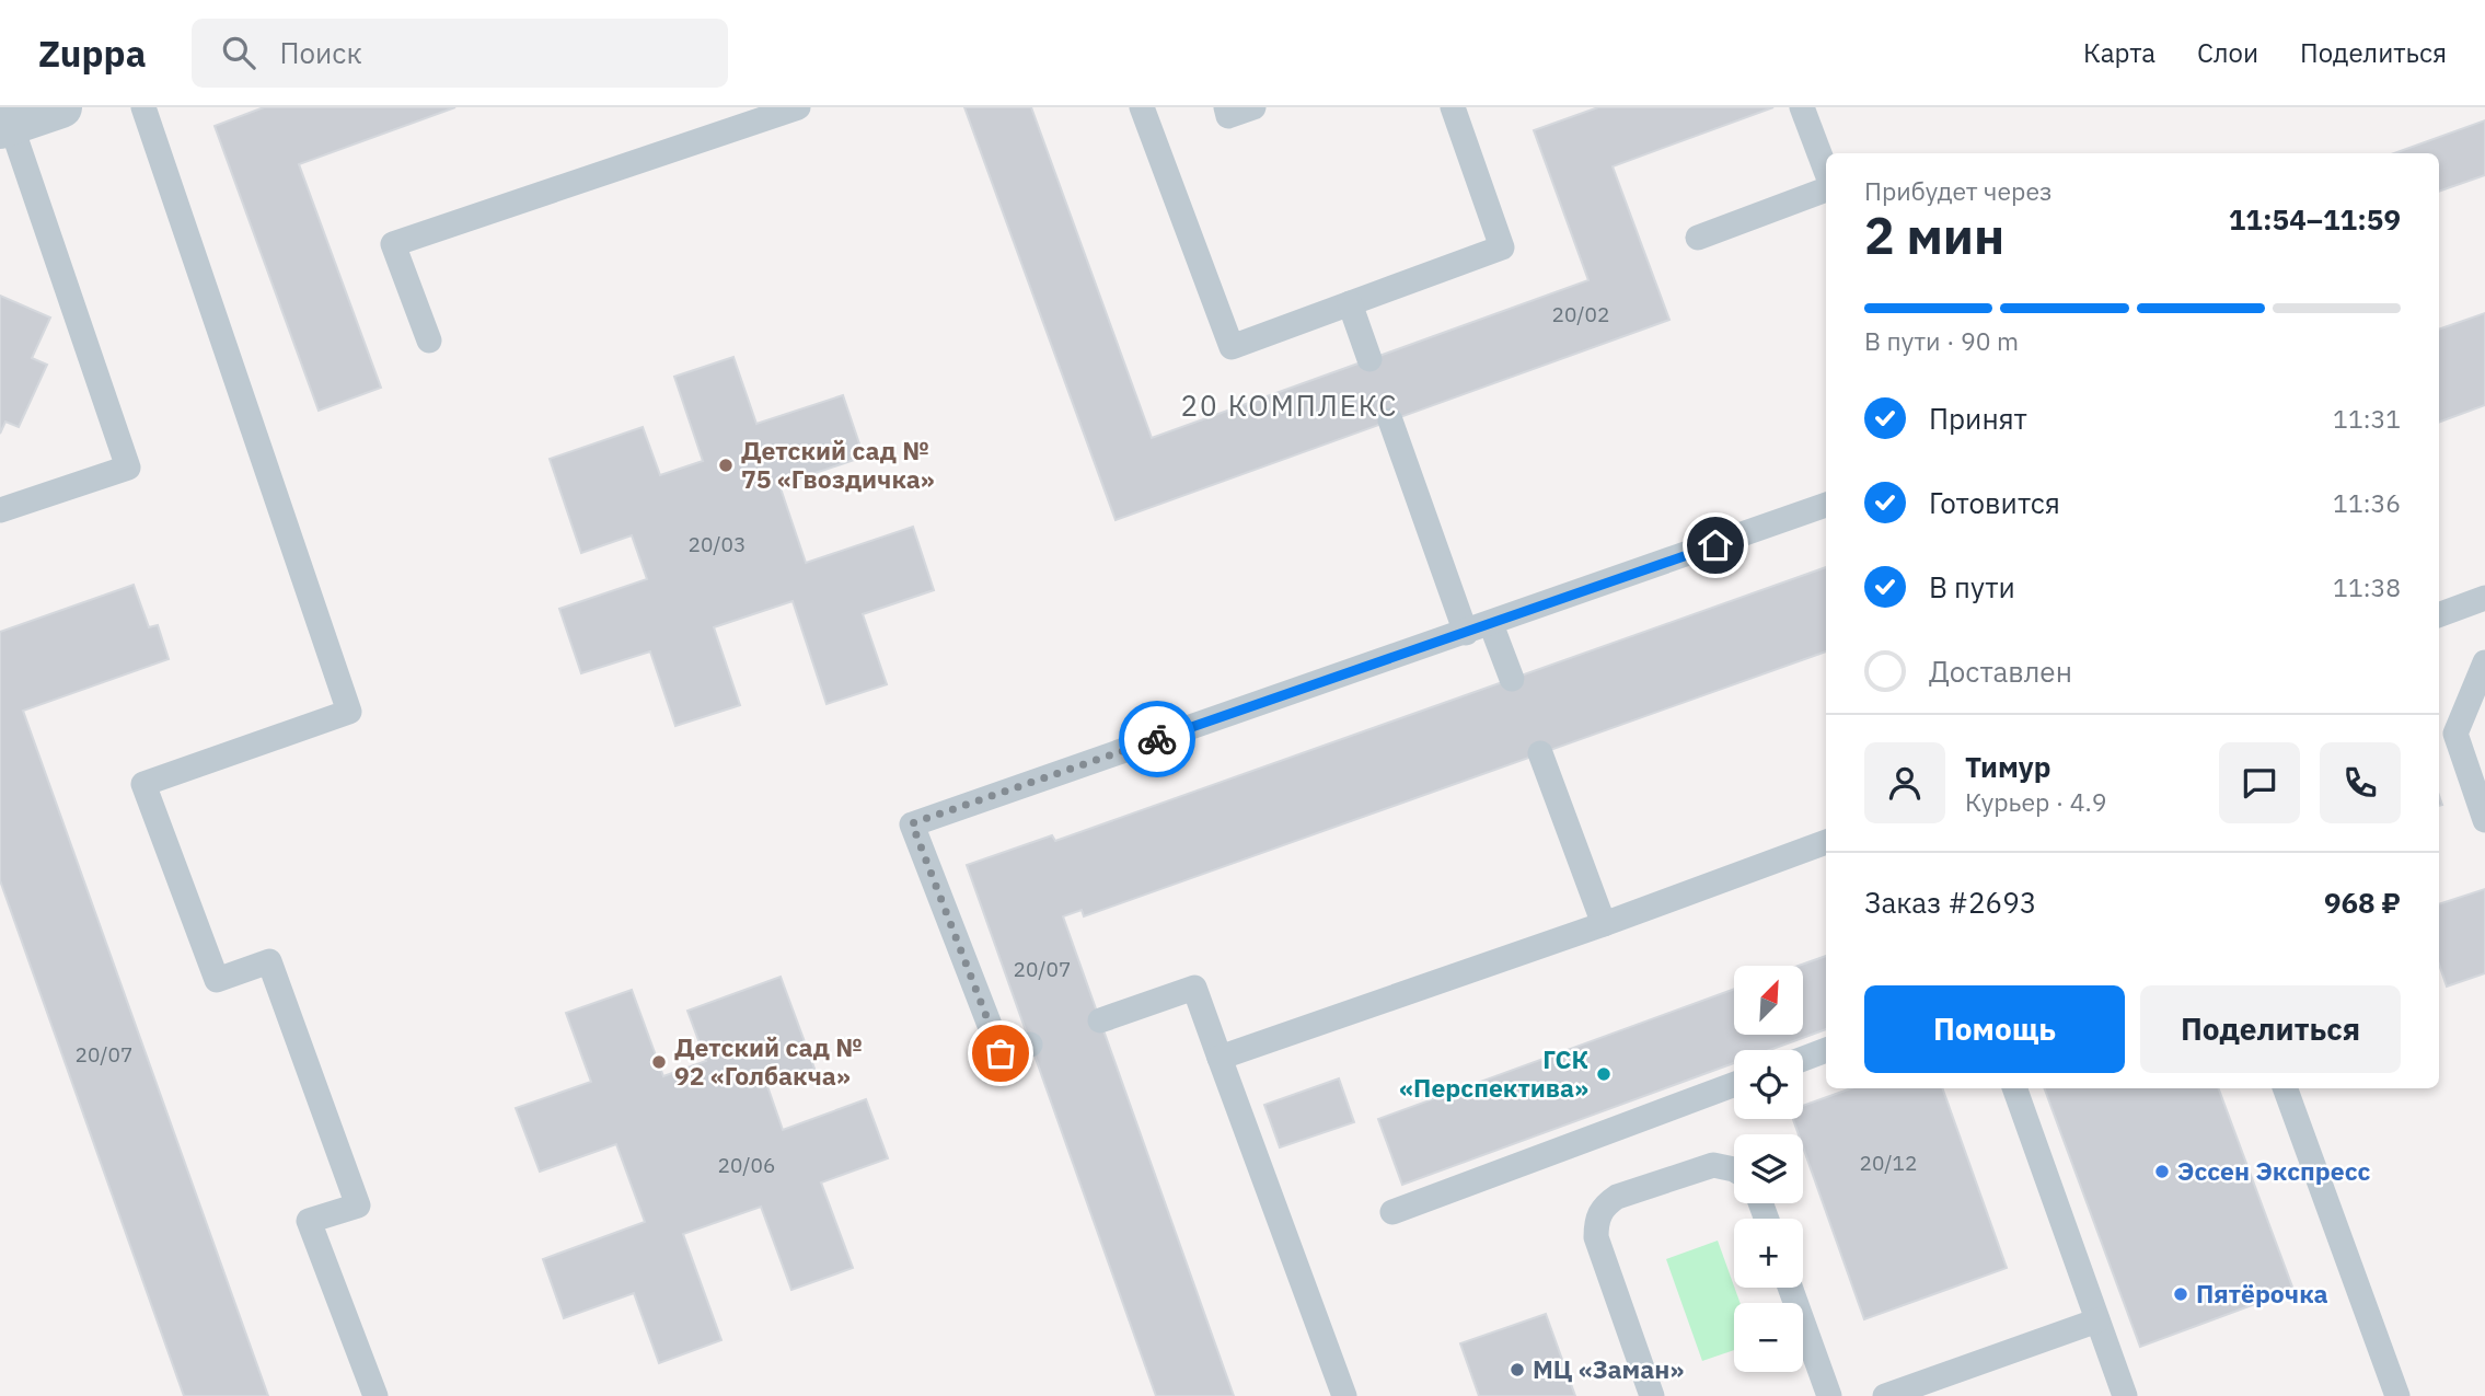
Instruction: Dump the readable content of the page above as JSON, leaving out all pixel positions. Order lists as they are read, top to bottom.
{
  "districts": ["20 КОМПЛЕКС"],
  "places": [
    "Детский сад № 75 «Гвоздичка»",
    "Детский сад № 92 «Голбакча»",
    "ГСК «Перспектива»",
    "Эссен Экспресс",
    "Пятёрочка",
    "МЦ «Заман»"
  ],
  "house_numbers": [
    "20/02",
    "20/03",
    "20/07",
    "20/07",
    "20/12",
    "20/06"
  ],
  "north": "top right",
  "page": {
    "header": "Zuppa",
    "search": "Поиск",
    "nav": ["Карта", "Слои", "Поделиться"],
    "heading": ["2 мин", "Прибудет через", "11:54–11:59"],
    "panel": [
      "Тимур",
      "Курьер · 4.9",
      "Заказ #2693",
      "968 ₽"
    ],
    "bar": "В пути · 90 m",
    "list": [
      ["Принят", "11:31"],
      ["Готовится", "11:36"],
      ["В пути", "11:38"],
      "Доставлен"
    ],
    "map_buttons": ["+", "−"],
    "buttons": ["Помощь", "Поделиться"]
  }
}
